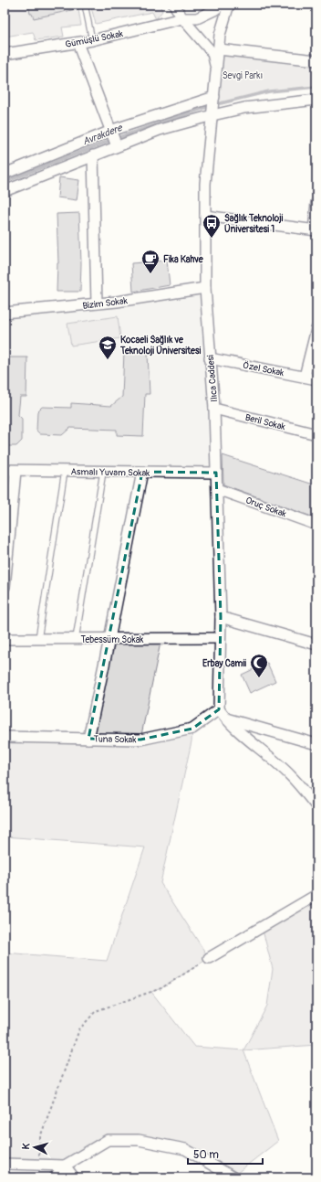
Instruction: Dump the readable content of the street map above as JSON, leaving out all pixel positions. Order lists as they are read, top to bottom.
{
  "streets": {
    "street": [
      "Gümüşlü Sokak",
      "Bizim Sokak",
      "Özel Sokak",
      "Ilıca Caddesi",
      "Beril Sokak",
      "Asmalı Yuvam Sokak",
      "Oruç Sokak",
      "Tebessüm Sokak",
      "Tuna Sokak"
    ]
  },
  "crossings": [
    ["Bizim Sokak", "Ilıca Caddesi"],
    ["Özel Sokak", "Ilıca Caddesi"],
    ["Ilıca Caddesi", "Beril Sokak"],
    ["Ilıca Caddesi", "Asmalı Yuvam Sokak"],
    ["Ilıca Caddesi", "Oruç Sokak"],
    ["Ilıca Caddesi", "Tebessüm Sokak"],
    ["Ilıca Caddesi", "Tuna Sokak"]
  ],
  "water": ["Avrakdere"],
  "parks": ["Sevgi Parkı"],
  "places": {
    "bus stop": ["Sağlık Teknoloji Üniversitesi 1"],
    "cafe": ["Fika Kahve"],
    "school or university": ["Kocaeli Sağlık ve Teknoloji Üniversitesi"],
    "mosque": ["Erbay Camii"]
  },
  "scale_bar": "50 m",
  "north": "left"
}
